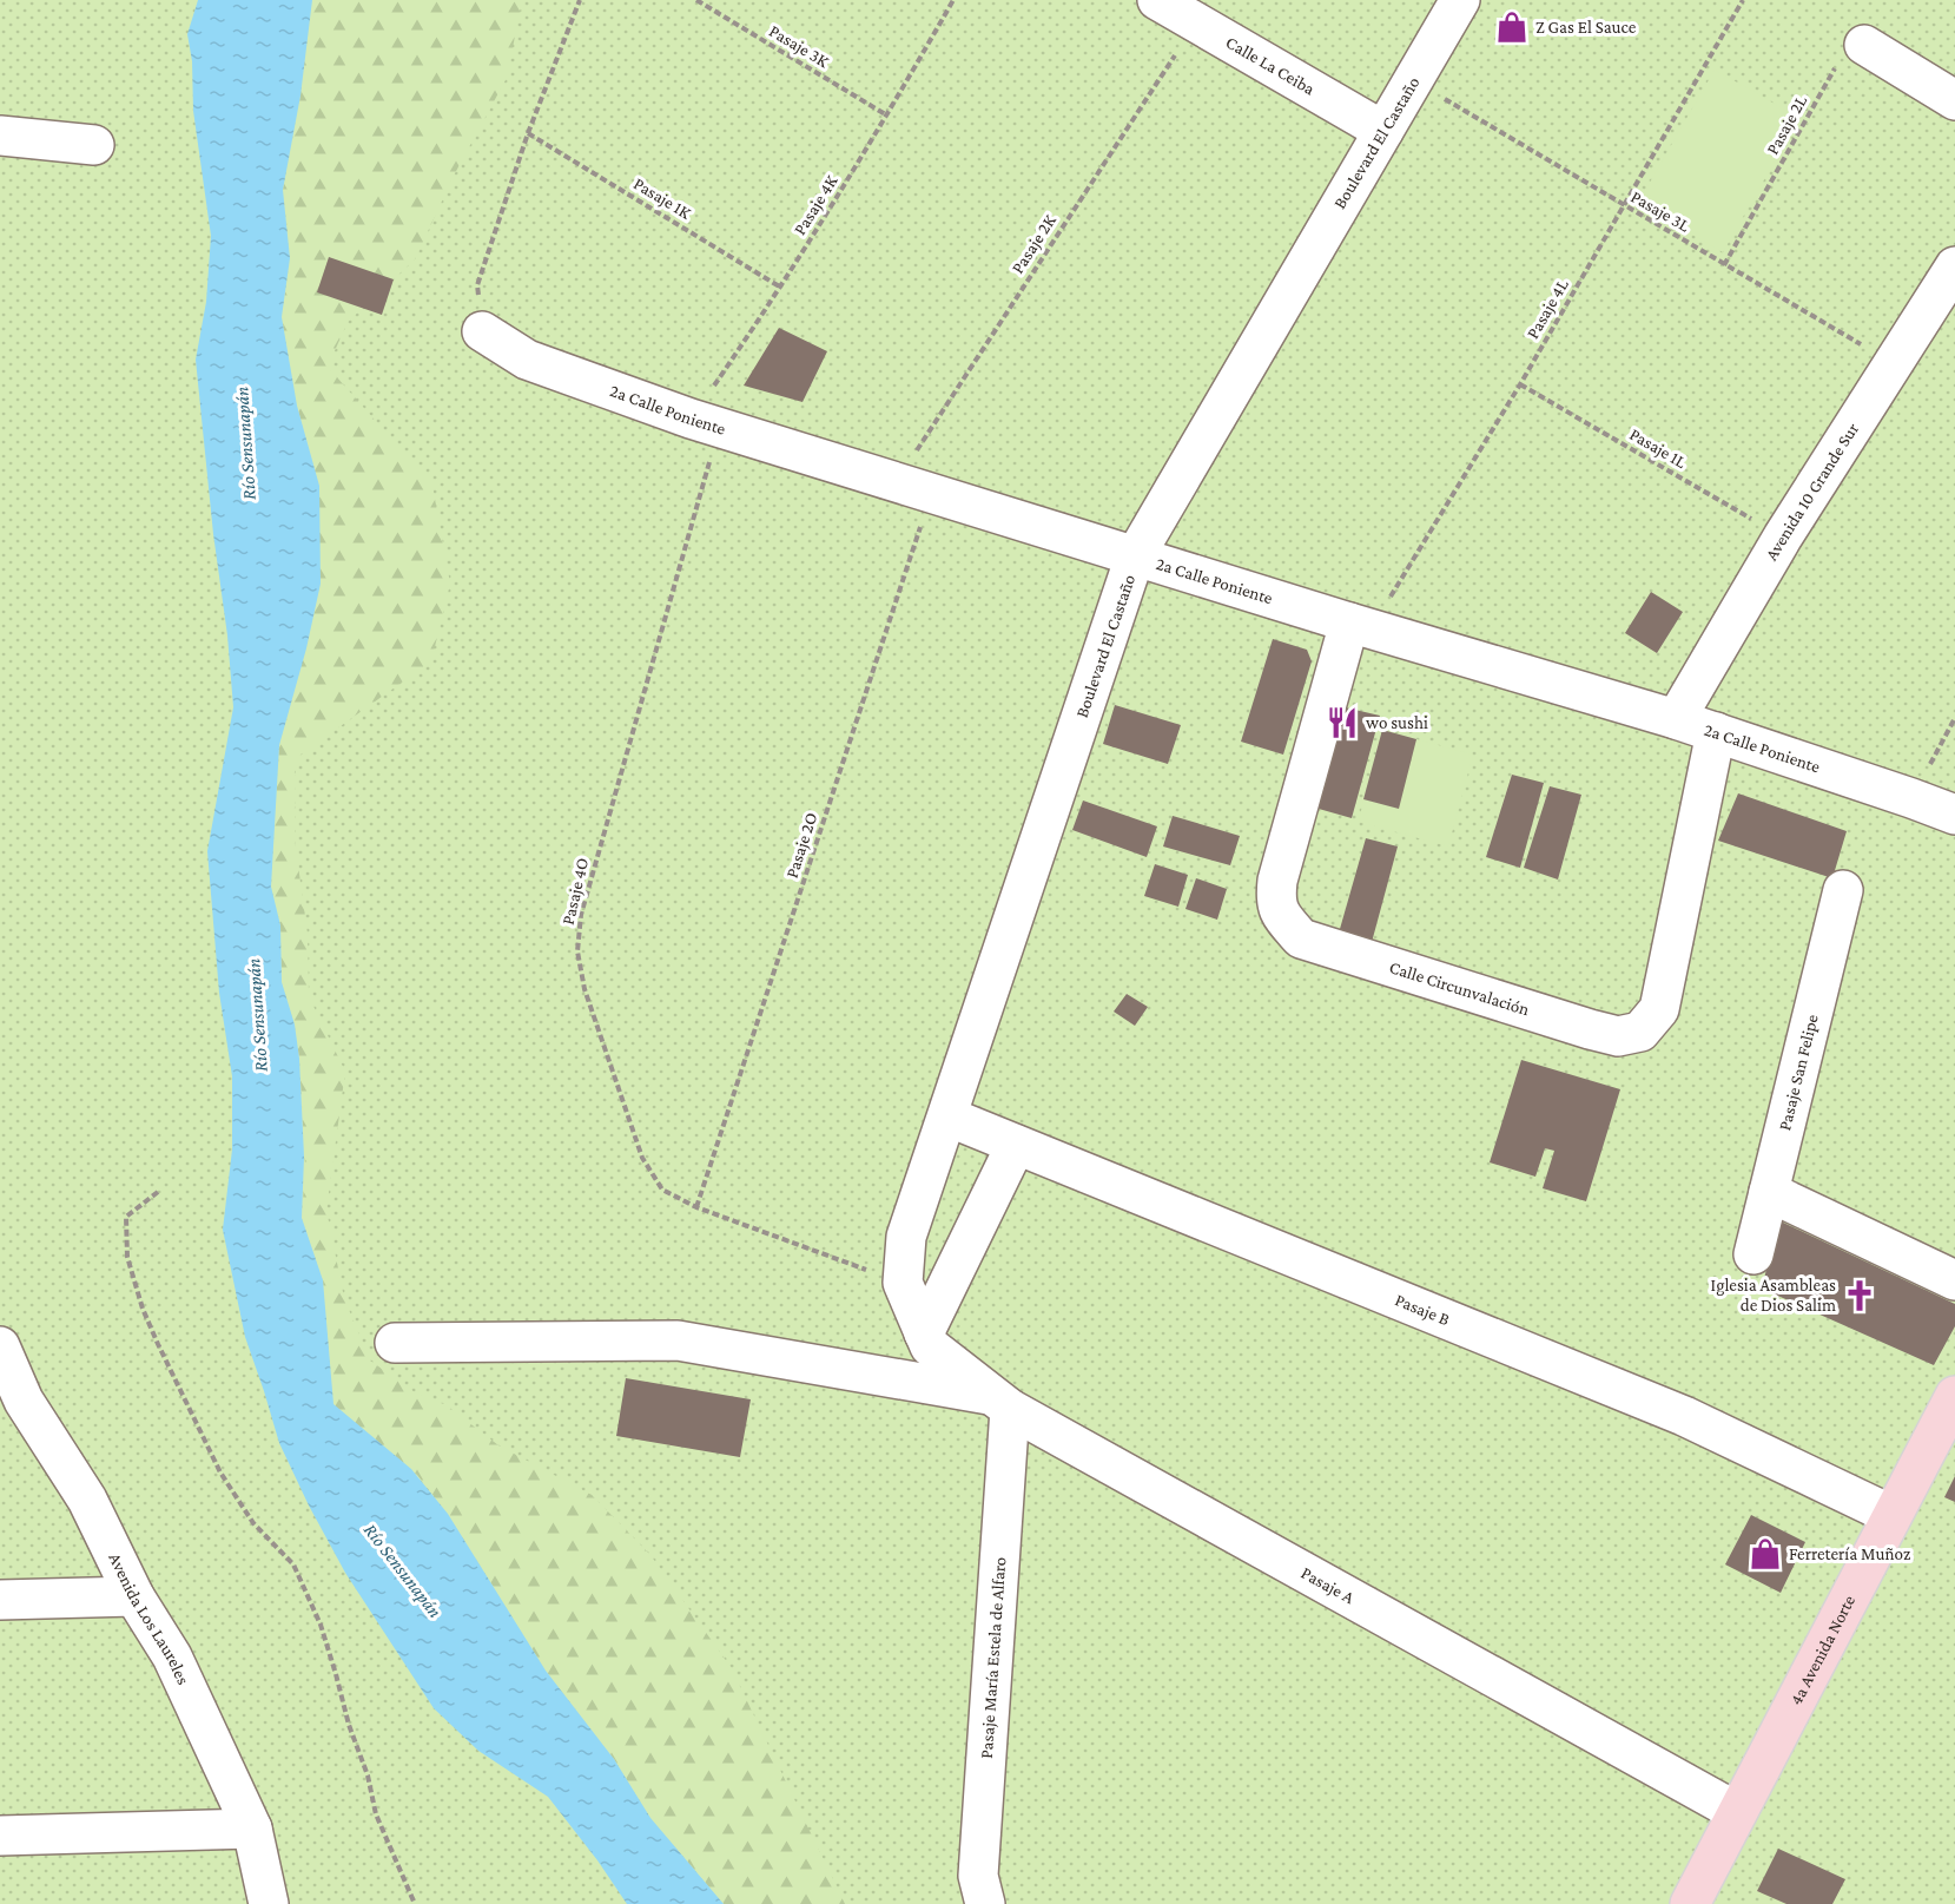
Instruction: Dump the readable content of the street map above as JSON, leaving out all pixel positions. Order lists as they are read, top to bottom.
{
  "streets": {
    "main road": ["4a Avenida Norte"],
    "street": [
      "Calle La Ceiba",
      "Boulevard El Castaño",
      "2a Calle Poniente",
      "Avenida 10 Grande Sur",
      "Calle Circunvalación",
      "Pasaje San Felipe",
      "Pasaje B",
      "Pasaje A",
      "Avenida Los Laureles",
      "Pasaje María Estela de Alfaro"
    ],
    "path": [
      "Pasaje 3K",
      "Pasaje 2L",
      "Pasaje 1K",
      "Pasaje 4K",
      "Pasaje 3L",
      "Pasaje 2K",
      "Pasaje 4L",
      "Pasaje 1L",
      "Pasaje 2O",
      "Pasaje 4O"
    ]
  },
  "crossings": [
    ["Pasaje 3K", "Pasaje 4K"],
    ["Calle La Ceiba", "Boulevard El Castaño"],
    ["Calle La Ceiba", "Pasaje 2K"],
    ["Pasaje 2L", "Pasaje 3L"],
    ["Boulevard El Castaño", "Pasaje 3L"],
    ["Boulevard El Castaño", "2a Calle Poniente"],
    ["Boulevard El Castaño", "Pasaje 4O"],
    ["Boulevard El Castaño", "Pasaje B"],
    ["Boulevard El Castaño", "Pasaje A"],
    ["Pasaje 1K", "Pasaje 4K"],
    ["Pasaje 4K", "2a Calle Poniente"],
    ["Pasaje 4K", "Pasaje 4O"],
    ["Pasaje 3L", "Pasaje 4L"],
    ["Pasaje 3L", "Avenida 10 Grande Sur"],
    ["Pasaje 2K", "2a Calle Poniente"],
    ["Pasaje 2K", "Pasaje 2O"],
    ["Pasaje 4L", "2a Calle Poniente"],
    ["Pasaje 4L", "Pasaje 1L"],
    ["Pasaje 4L", "Calle Circunvalación"],
    ["2a Calle Poniente", "Avenida 10 Grande Sur"],
    ["2a Calle Poniente", "Pasaje 2O"],
    ["2a Calle Poniente", "Pasaje 4O"],
    ["2a Calle Poniente", "Calle Circunvalación"],
    ["Pasaje 1L", "Avenida 10 Grande Sur"],
    ["Pasaje 2O", "Pasaje 4O"],
    ["Pasaje B", "4a Avenida Norte"],
    ["Pasaje A", "4a Avenida Norte"],
    ["Pasaje A", "Pasaje María Estela de Alfaro"]
  ],
  "water": ["Río Sensunapán"],
  "places": {
    "shop": ["Z Gas El Sauce", "Ferretería Muñoz"],
    "restaurant": ["wo sushi"],
    "church": ["Iglesia Asambleas de Dios Salim"]
  }
}
